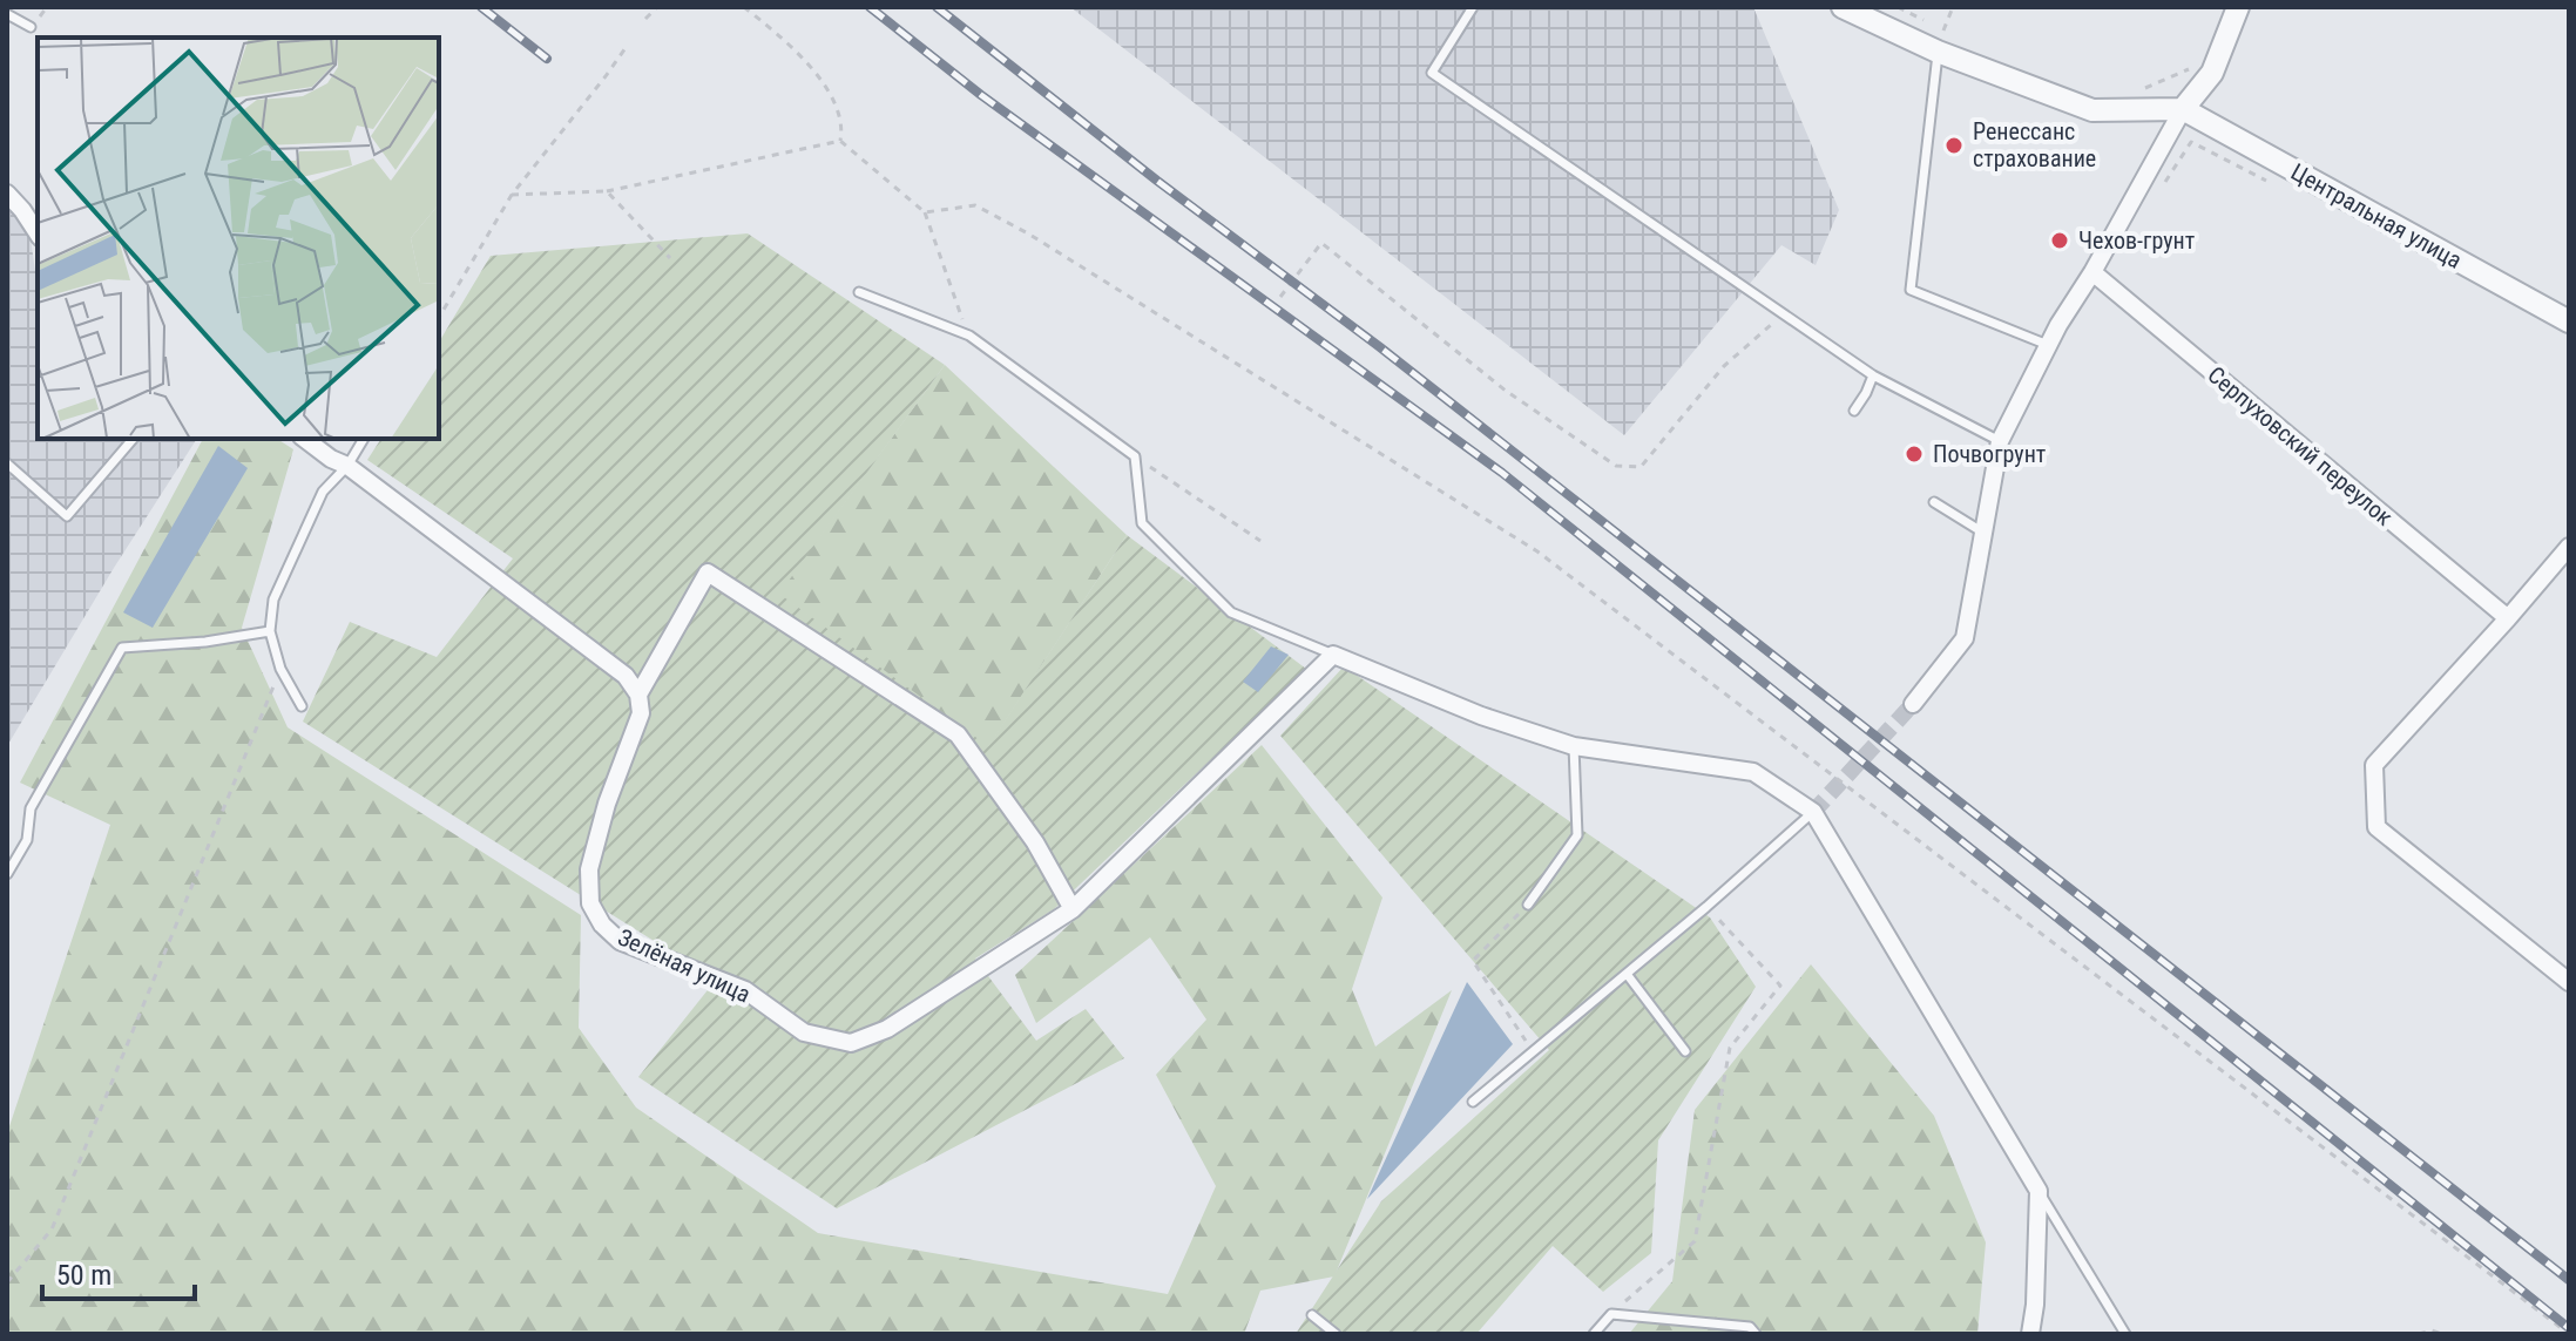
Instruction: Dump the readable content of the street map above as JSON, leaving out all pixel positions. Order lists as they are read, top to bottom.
{
  "streets": {
    "street": ["Центральная улица", "Серпуховский переулок", "Зелёная улица"]
  },
  "places": ["Ренессанс страхование", "Чехов-грунт", "Почвогрунт"],
  "scale_bar": "50 m"
}
